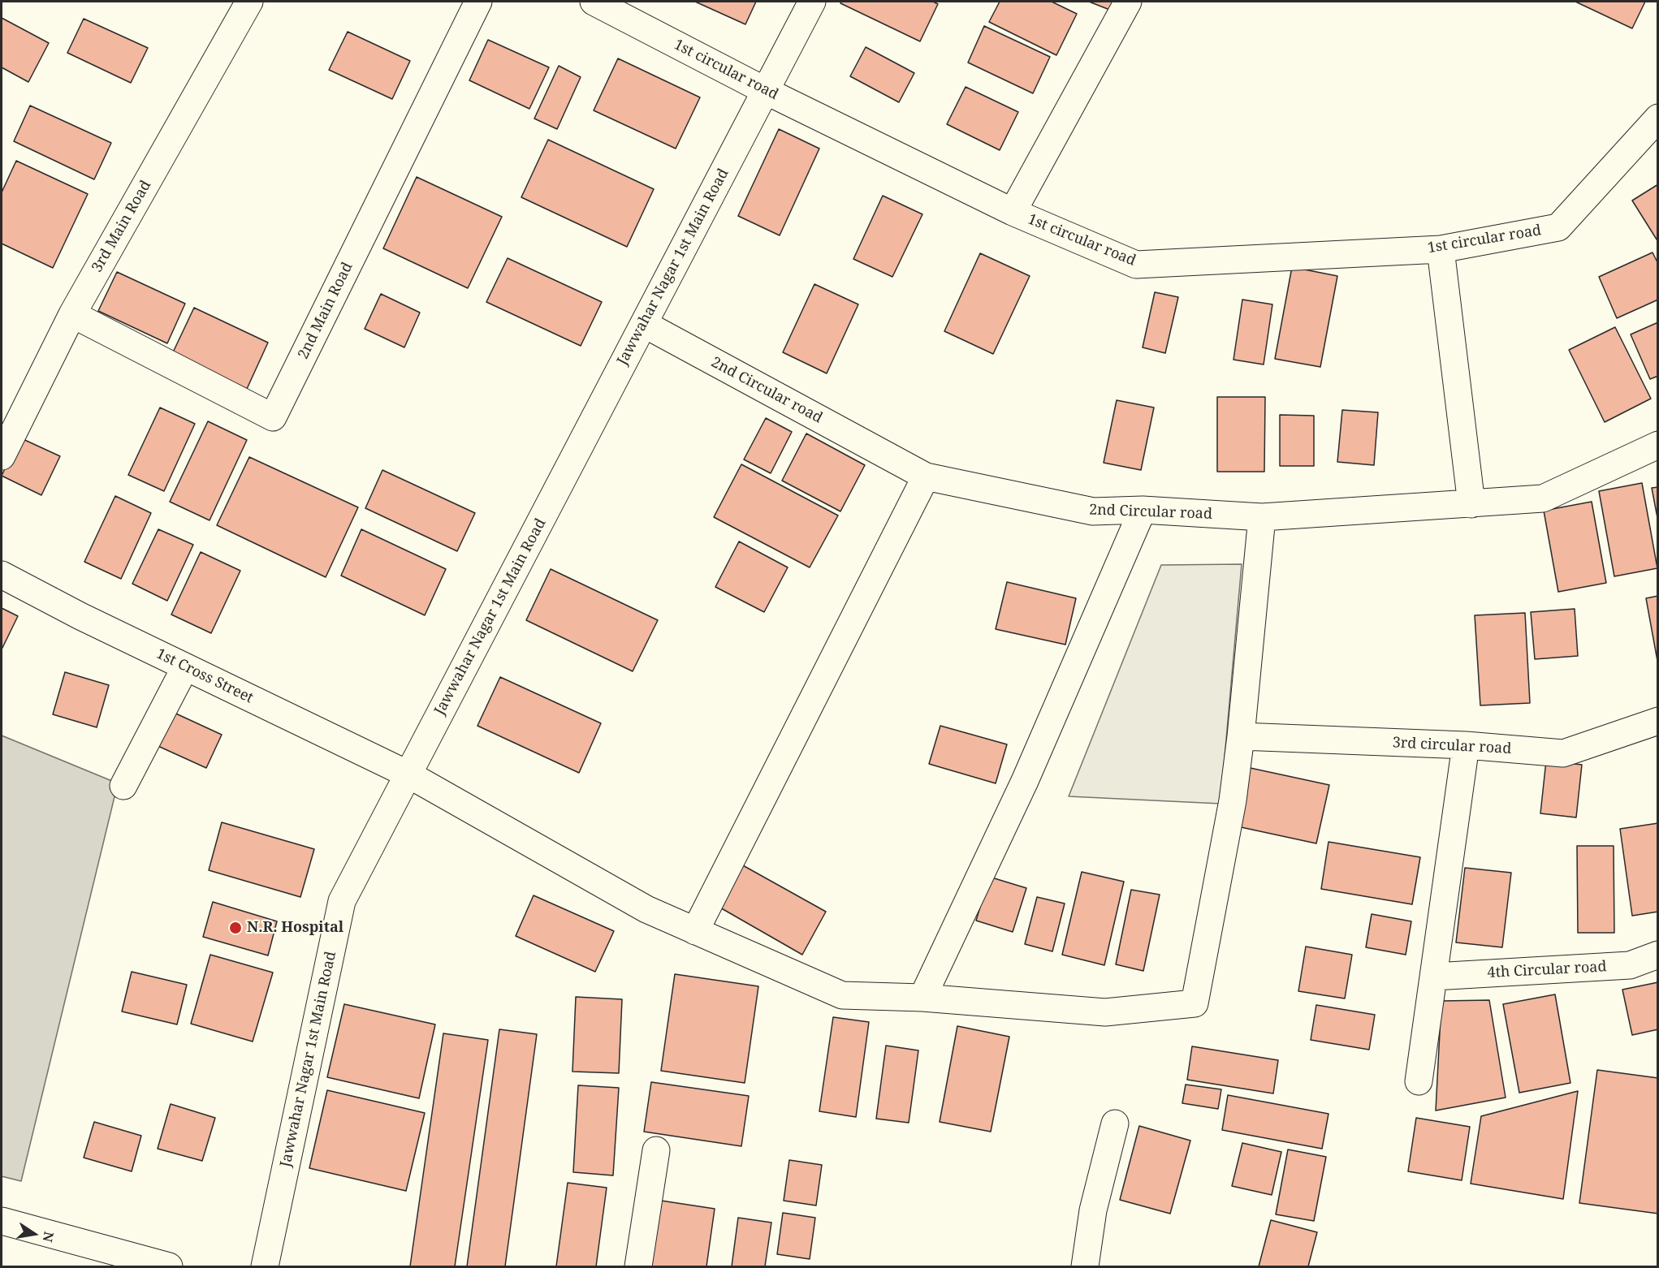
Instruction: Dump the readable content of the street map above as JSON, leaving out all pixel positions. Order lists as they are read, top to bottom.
{
  "streets": {
    "street": [
      "1st circular road",
      "3rd Main Road",
      "Jawwahar Nagar 1st Main Road",
      "2nd Main Road",
      "2nd Circular road",
      "1st Cross Street",
      "3rd circular road",
      "4th Circular road"
    ]
  },
  "crossings": [
    ["1st circular road", "Jawwahar Nagar 1st Main Road"],
    ["3rd Main Road", "2nd Main Road"],
    ["Jawwahar Nagar 1st Main Road", "2nd Circular road"],
    ["Jawwahar Nagar 1st Main Road", "1st Cross Street"],
    ["1st Cross Street", "3rd circular road"]
  ],
  "places": ["N.R. Hospital"],
  "north": "right"
}
